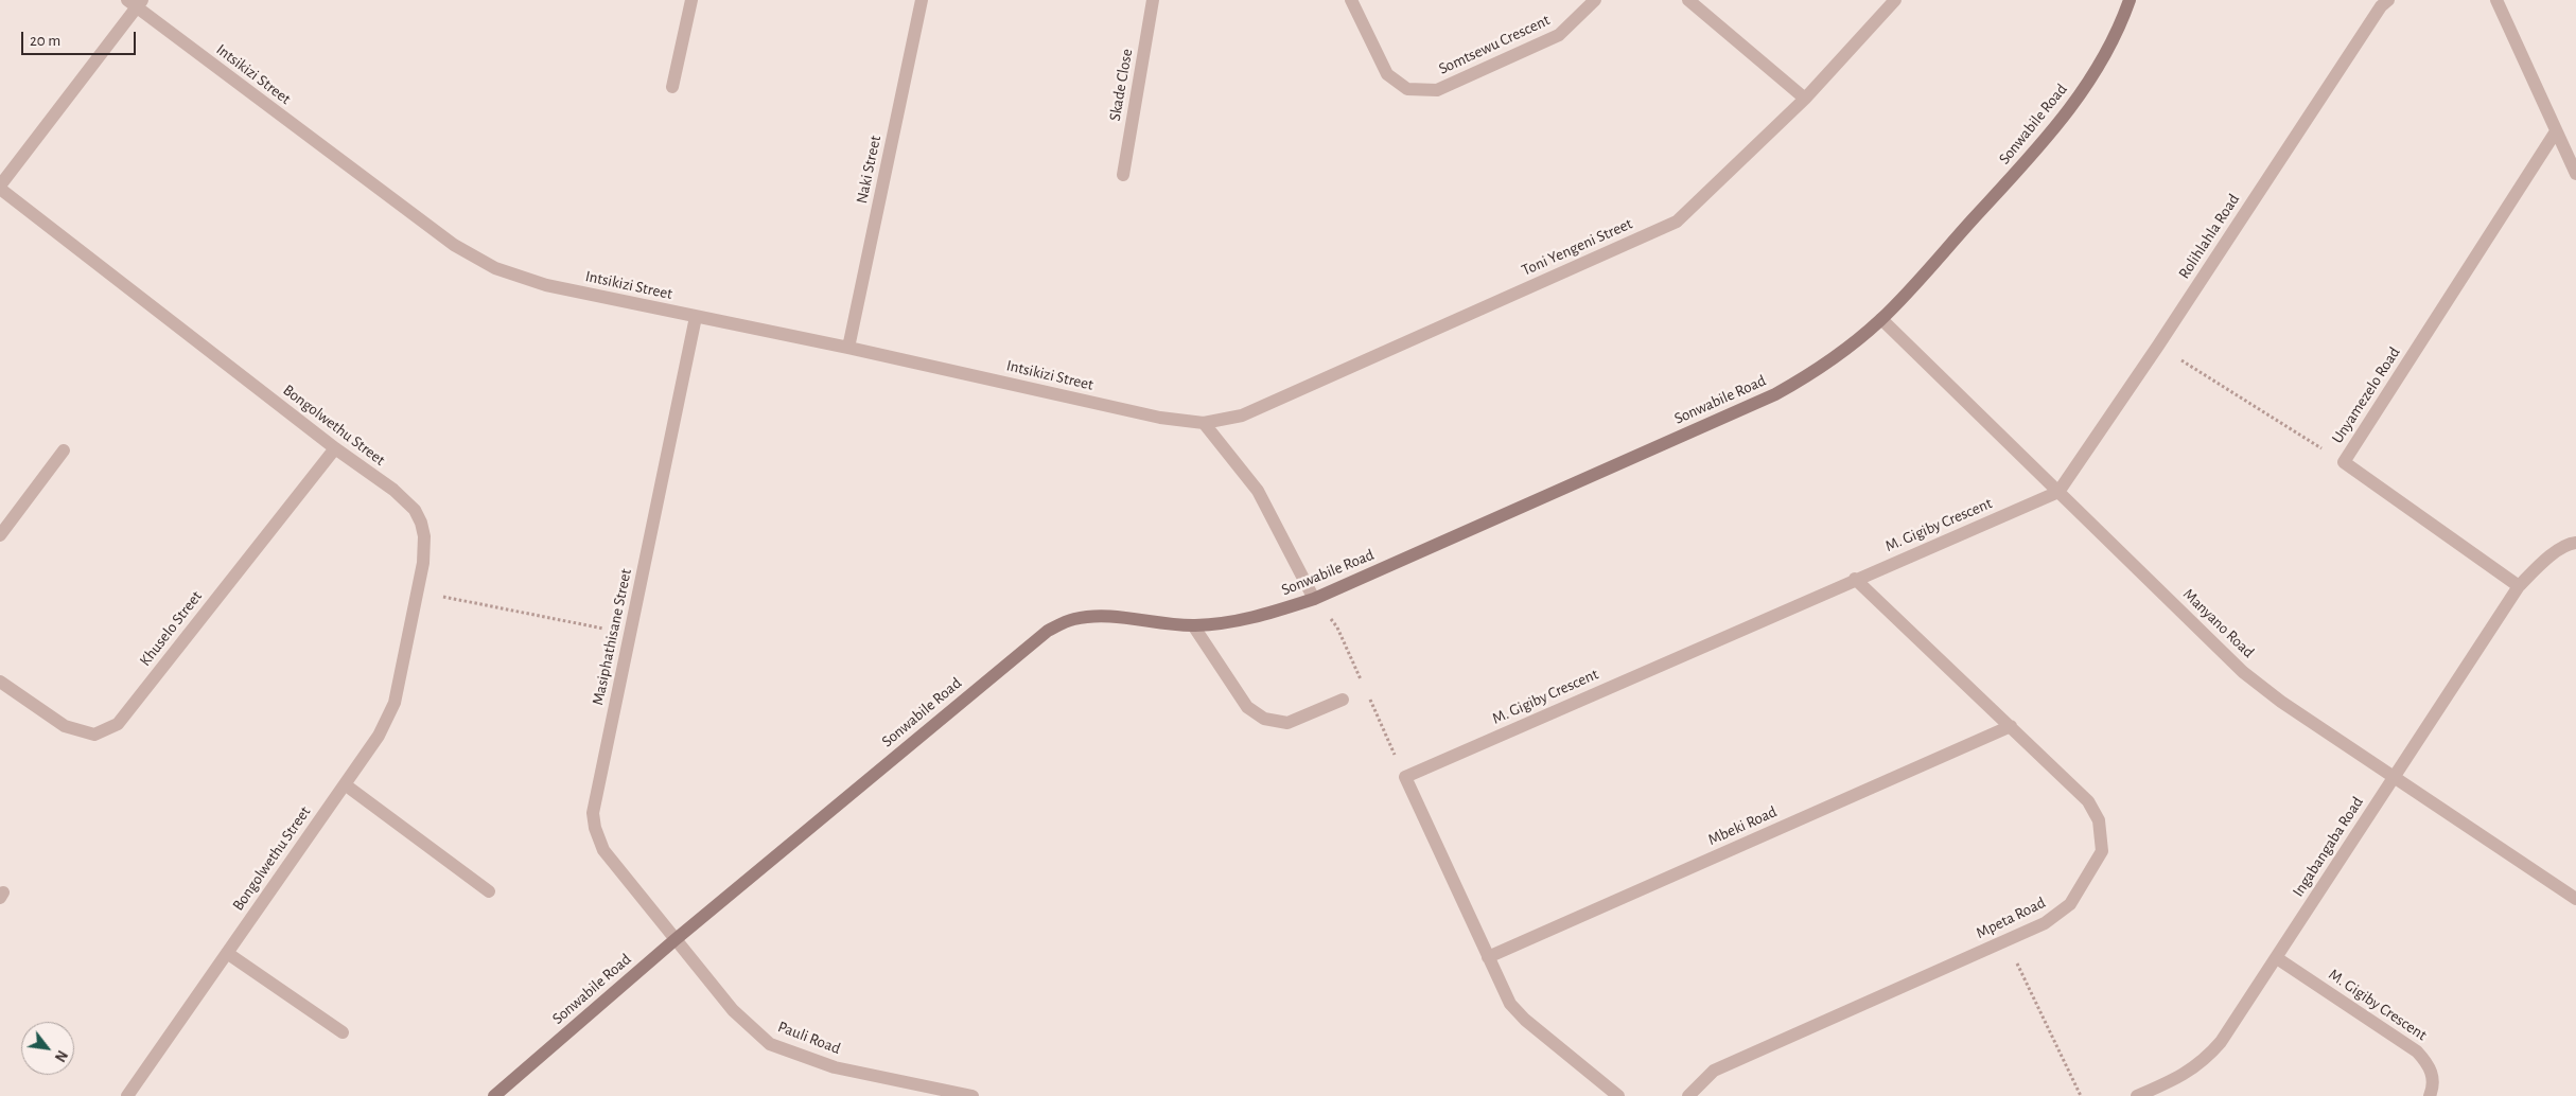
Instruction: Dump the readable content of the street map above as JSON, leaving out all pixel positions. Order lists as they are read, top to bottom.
{
  "streets": {
    "street": [
      "Somtsewu Crescent",
      "Intsikizi Street",
      "Skade Close",
      "Sonwabile Road",
      "Naki Street",
      "Rolihlahla Road",
      "Toni Yengeni Street",
      "Unyamezelo Road",
      "Bongolwethu Street",
      "M. Gigiby Crescent",
      "Manyano Road",
      "Khuselo Street",
      "Masiphathisane Street",
      "Mbeki Road",
      "Ingabangaba Road",
      "Mpeta Road",
      "Pauli Road"
    ]
  },
  "crossings": [
    ["Intsikizi Street", "Naki Street"],
    ["Intsikizi Street", "Toni Yengeni Street"],
    ["Intsikizi Street", "Masiphathisane Street"],
    ["Sonwabile Road", "Manyano Road"],
    ["Sonwabile Road", "Masiphathisane Street"],
    ["Sonwabile Road", "Pauli Road"],
    ["Rolihlahla Road", "M. Gigiby Crescent"],
    ["Rolihlahla Road", "Manyano Road"],
    ["Unyamezelo Road", "Ingabangaba Road"],
    ["Bongolwethu Street", "Khuselo Street"],
    ["M. Gigiby Crescent", "Manyano Road"],
    ["M. Gigiby Crescent", "Mbeki Road"],
    ["M. Gigiby Crescent", "Ingabangaba Road"],
    ["M. Gigiby Crescent", "Mpeta Road"],
    ["Manyano Road", "Ingabangaba Road"],
    ["Masiphathisane Street", "Pauli Road"],
    ["Mbeki Road", "Mpeta Road"]
  ],
  "scale_bar": "20 m",
  "north": "bottom right"
}
